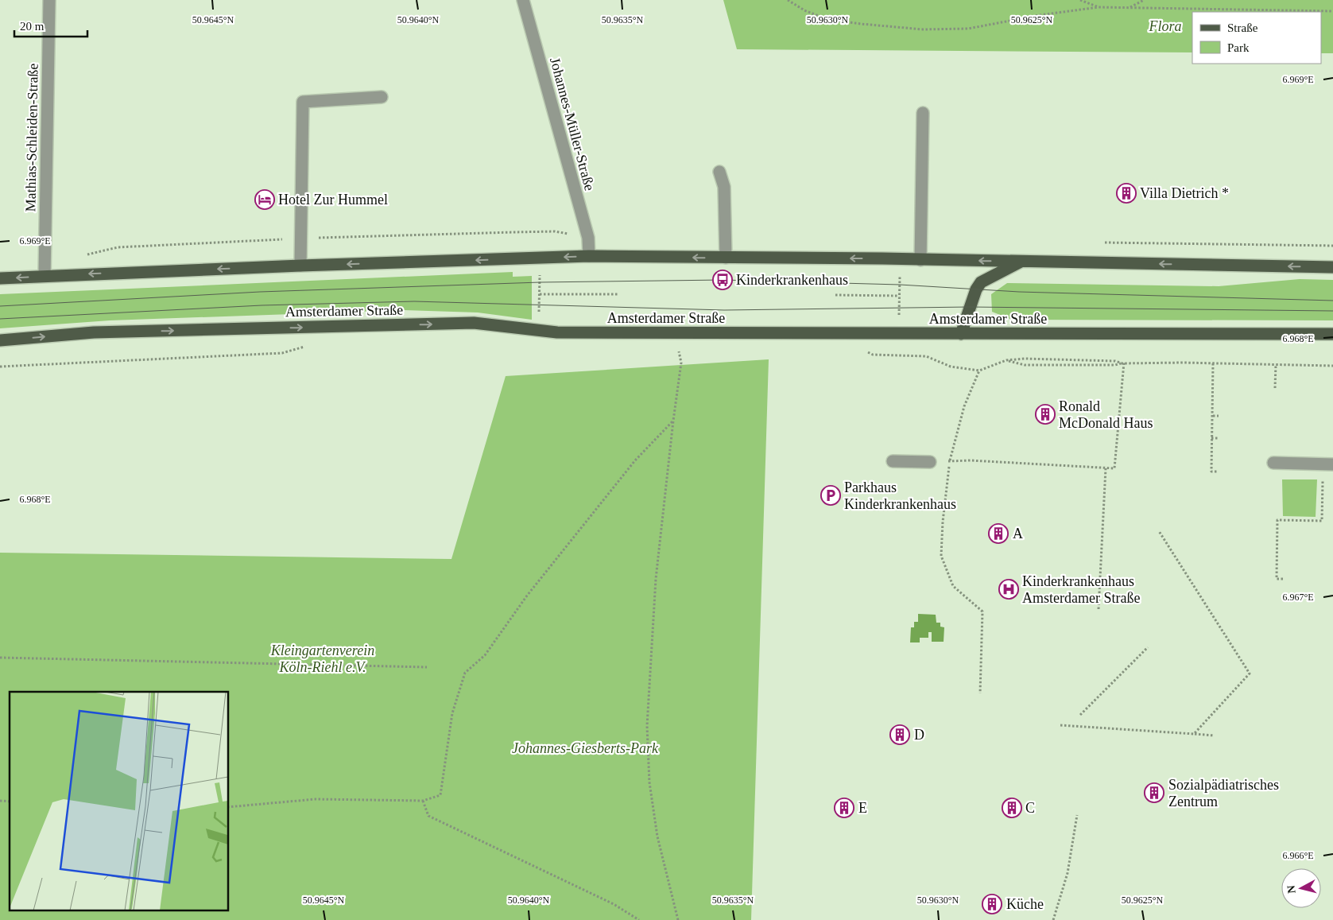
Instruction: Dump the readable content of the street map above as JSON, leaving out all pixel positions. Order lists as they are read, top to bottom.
{
  "streets": {
    "main road": ["Amsterdamer Straße"],
    "street": ["Johannes-Müller-Straße", "Mathias-Schleiden-Straße"]
  },
  "parks": ["Flora", "Kleingartenverein Köln-Riehl e.V.", "Johannes-Giesberts-Park"],
  "places": {
    "building": [
      "Villa Dietrich *",
      "Ronald McDonald Haus",
      "A",
      "D",
      "Sozialpädiatrisches Zentrum",
      "E",
      "C",
      "Küche"
    ],
    "hotel": ["Hotel Zur Hummel"],
    "bus stop": ["Kinderkrankenhaus"],
    "parking": ["Parkhaus Kinderkrankenhaus"],
    "hospital": ["Kinderkrankenhaus Amsterdamer Straße"]
  },
  "legend": ["Straße", "Park"],
  "scale_bar": "20 m",
  "north": "left",
  "coordinates": [
    "50.9645°N",
    "50.9640°N",
    "50.9635°N",
    "50.9630°N",
    "50.9625°N",
    "6.969°E",
    "6.968°E",
    "6.967°E",
    "6.966°E"
  ]
}
